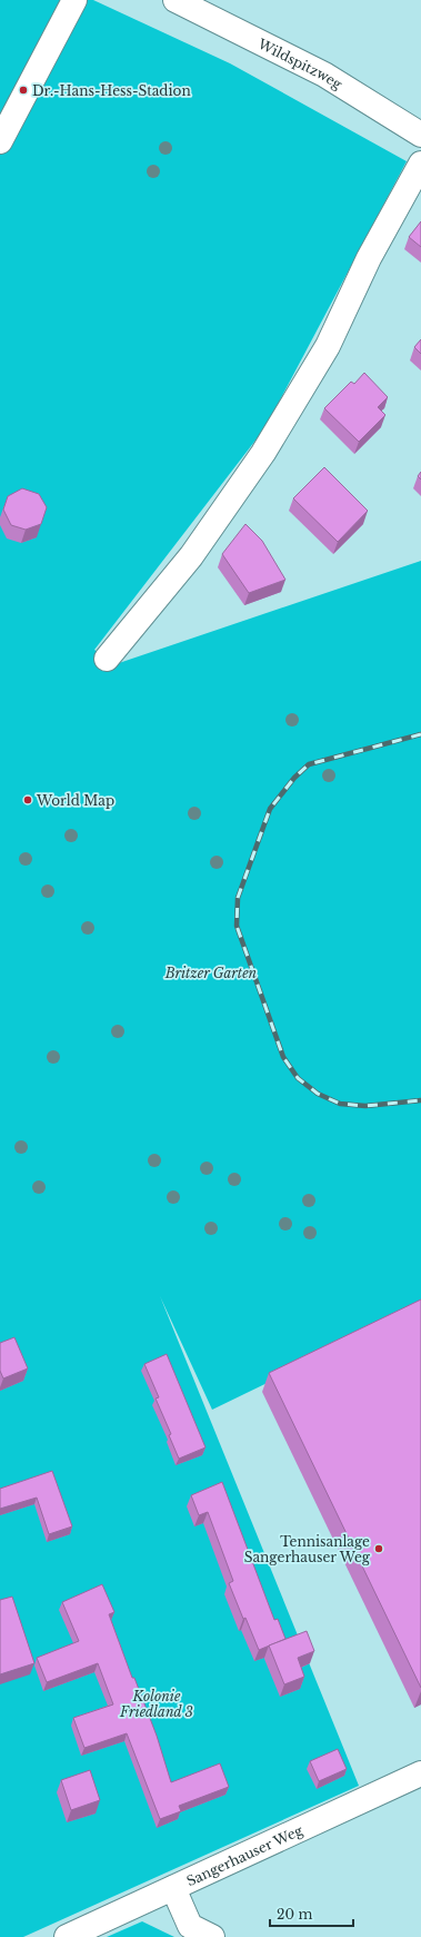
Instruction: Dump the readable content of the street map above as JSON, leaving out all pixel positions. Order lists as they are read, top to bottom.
{
  "streets": {
    "street": ["Wildspitzweg", "Sangerhauser Weg"]
  },
  "parks": ["Britzer Garten", "Kolonie Friedland 3"],
  "places": ["Dr.-Hans-Hess-Stadion", "World Map", "Tennisanlage Sangerhauser Weg"],
  "scale_bar": "20 m"
}
